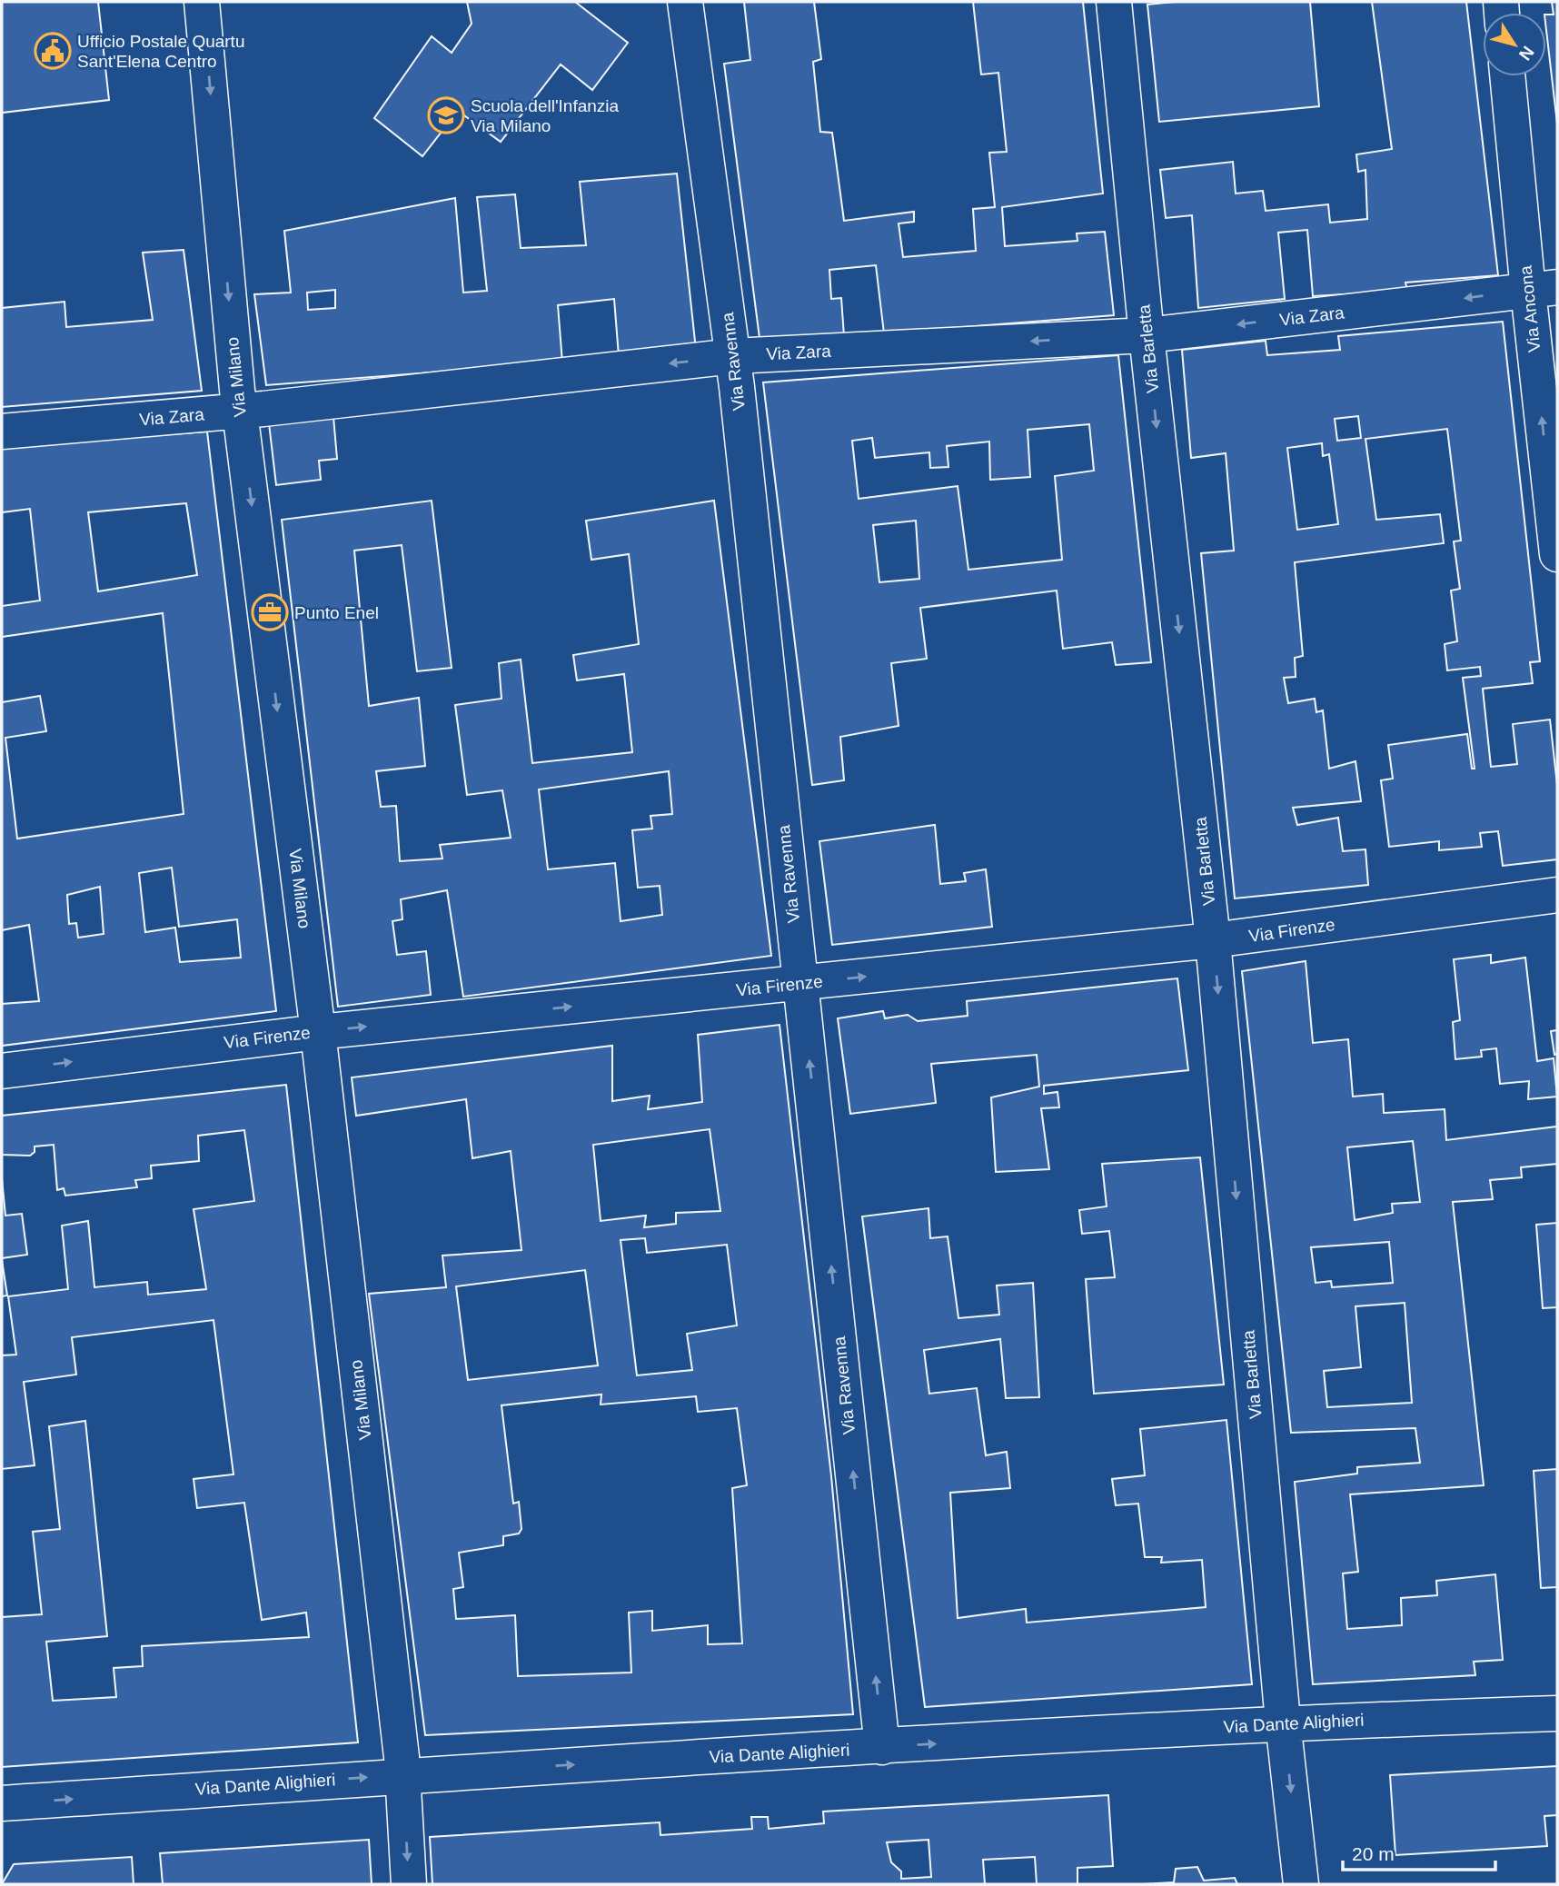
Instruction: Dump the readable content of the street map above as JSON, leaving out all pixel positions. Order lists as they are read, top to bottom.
{
  "streets": {
    "street": [
      "Via Ancona",
      "Via Zara",
      "Via Barletta",
      "Via Ravenna",
      "Via Milano",
      "Via Firenze",
      "Via Dante Alighieri"
    ]
  },
  "crossings": [
    ["Via Ancona", "Via Zara"],
    ["Via Zara", "Via Barletta"],
    ["Via Zara", "Via Ravenna"],
    ["Via Zara", "Via Milano"],
    ["Via Barletta", "Via Firenze"],
    ["Via Barletta", "Via Dante Alighieri"],
    ["Via Ravenna", "Via Firenze"],
    ["Via Ravenna", "Via Dante Alighieri"],
    ["Via Milano", "Via Firenze"],
    ["Via Milano", "Via Dante Alighieri"]
  ],
  "one_way": [
    "Via Ancona",
    "Via Zara",
    "Via Barletta",
    "Via Ravenna",
    "Via Milano",
    "Via Firenze",
    "Via Dante Alighieri"
  ],
  "places": {
    "public building": ["Ufficio Postale Quartu Sant'Elena Centro"],
    "school or university": ["Scuola dell'Infanzia Via Milano"],
    "office": ["Punto Enel"]
  },
  "scale_bar": "20 m",
  "north": "bottom right"
}
